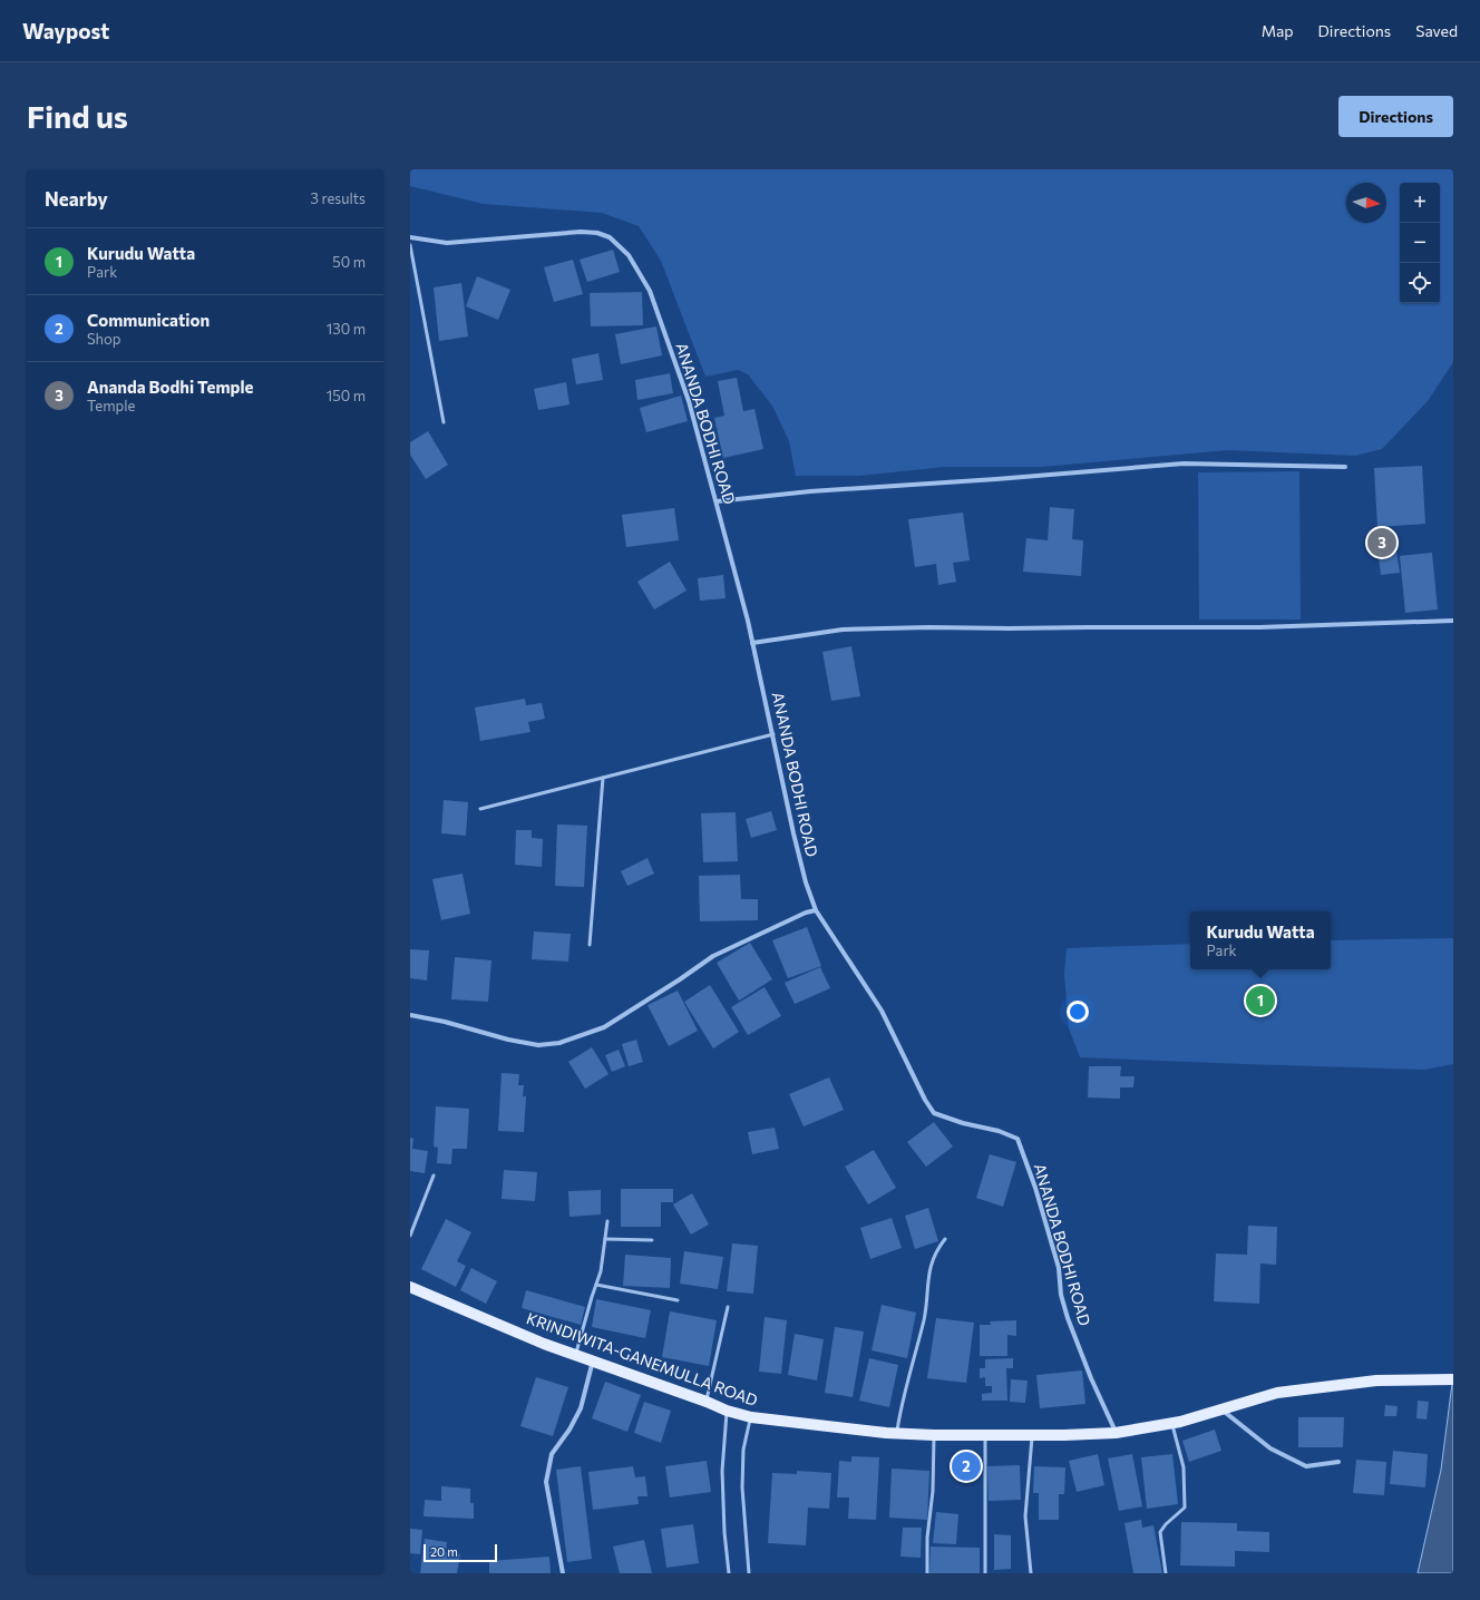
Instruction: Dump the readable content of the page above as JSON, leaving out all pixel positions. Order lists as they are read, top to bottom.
{
  "streets": {
    "main road": ["KRINDIWITA-GANEMULLA ROAD"],
    "street": ["ANANDA BODHI ROAD"]
  },
  "crossings": [
    ["ANANDA BODHI ROAD", "KRINDIWITA-GANEMULLA ROAD"]
  ],
  "scale_bar": "20 m",
  "north": "right",
  "page": {
    "header": "Waypost",
    "nav": ["Map", "Directions", "Saved"],
    "buttons": "Directions",
    "title": "Find us",
    "heading": ["Nearby", "3 results"],
    "map_buttons": ["+", "−"],
    "list": [
      {
        "mark": "1",
        "name": "Kurudu Watta",
        "note": "Park",
        "value": "50 m"
      },
      {
        "mark": "2",
        "name": "Communication",
        "note": "Shop",
        "value": "130 m"
      },
      {
        "mark": "3",
        "name": "Ananda Bodhi Temple",
        "note": "Temple",
        "value": "150 m"
      }
    ],
    "pins": ["3", "1", "2"],
    "popup": ["Kurudu Watta", "Park"],
    "scale": "20 m"
  }
}
